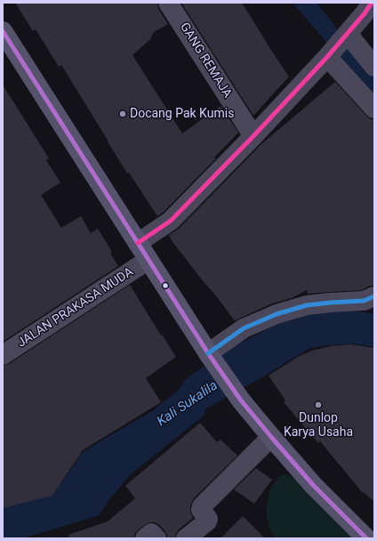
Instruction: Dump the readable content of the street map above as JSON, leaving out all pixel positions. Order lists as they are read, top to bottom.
{
  "streets": {
    "street": ["GANG REMAJA", "JALAN PRAKASA MUDA"]
  },
  "water": ["Kali Sukalila"],
  "places": ["Docang Pak Kumis", "Dunlop Karya Usaha"]
}
